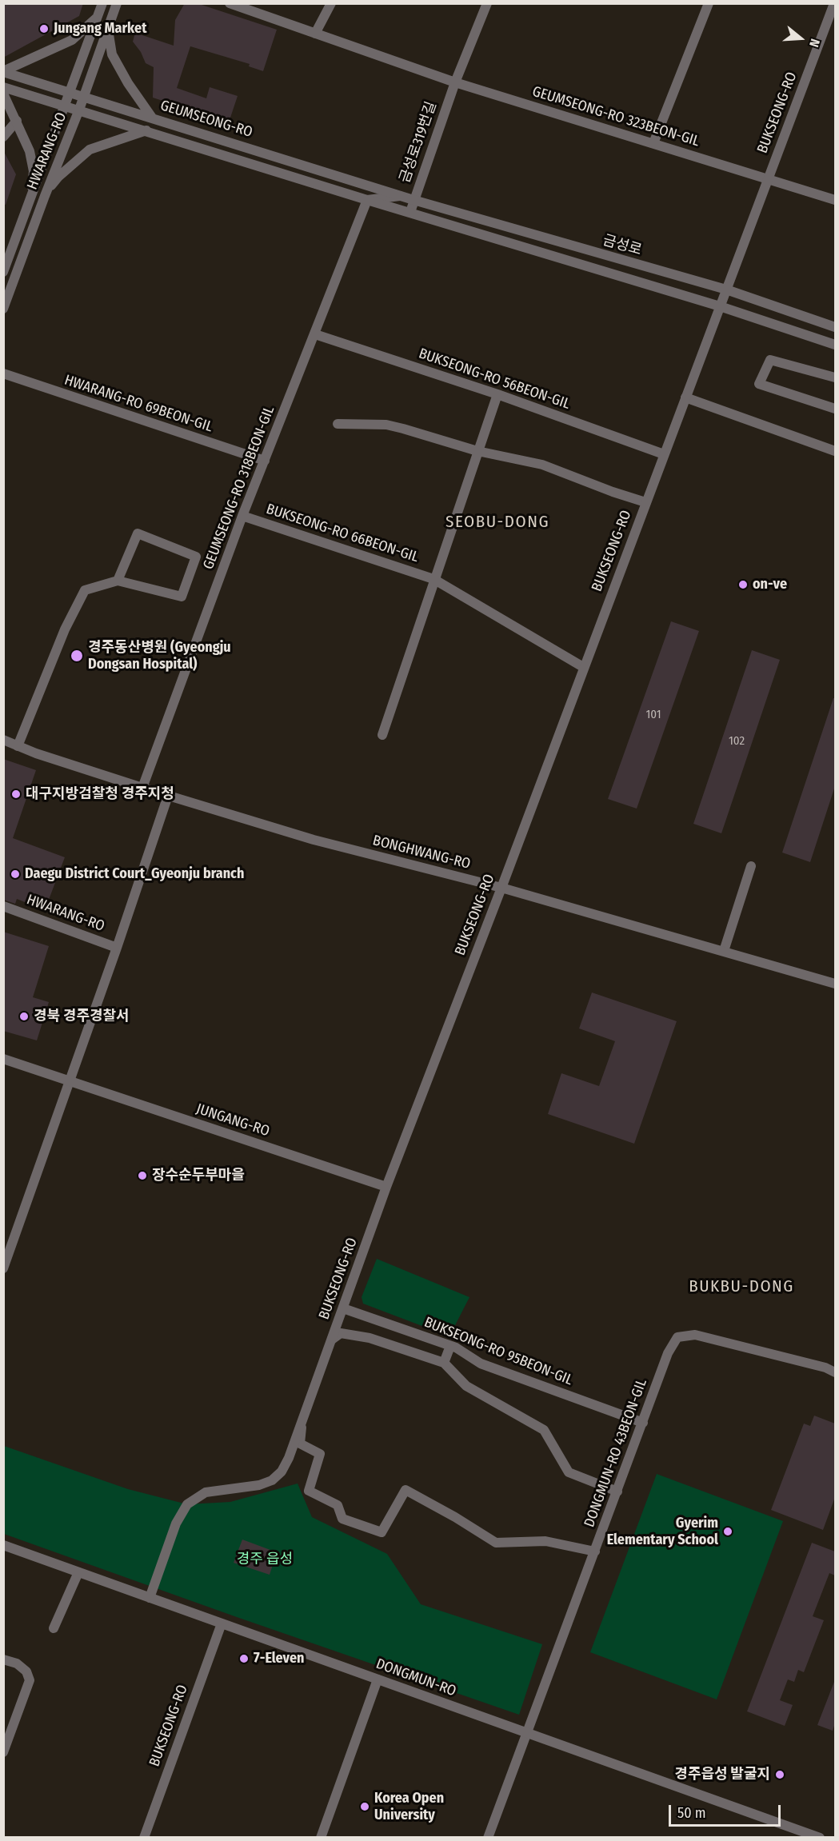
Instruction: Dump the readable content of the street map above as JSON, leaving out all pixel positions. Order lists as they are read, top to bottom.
{
  "streets": {
    "street": [
      "BUKSEONG-RO",
      "GEUMSEONG-RO 323BEON-GIL",
      "GEUMSEONG-RO",
      "금성로319번길",
      "HWARANG-RO",
      "금성로",
      "BUKSEONG-RO 56BEON-GIL",
      "HWARANG-RO 69BEON-GIL",
      "GEUMSEONG-RO 318BEON-GIL",
      "BUKSEONG-RO 66BEON-GIL",
      "BONGHWANG-RO",
      "JUNGANG-RO",
      "BUKSEONG-RO 95BEON-GIL",
      "DONGMUN-RO 43BEON-GIL",
      "DONGMUN-RO"
    ]
  },
  "crossings": [
    ["BUKSEONG-RO", "GEUMSEONG-RO 323BEON-GIL"],
    ["BUKSEONG-RO", "금성로"],
    ["BUKSEONG-RO", "BUKSEONG-RO 56BEON-GIL"],
    ["BUKSEONG-RO", "BUKSEONG-RO 66BEON-GIL"],
    ["BUKSEONG-RO", "BONGHWANG-RO"],
    ["BUKSEONG-RO", "JUNGANG-RO"],
    ["BUKSEONG-RO", "BUKSEONG-RO 95BEON-GIL"],
    ["BUKSEONG-RO", "DONGMUN-RO"],
    ["GEUMSEONG-RO 323BEON-GIL", "금성로319번길"],
    ["GEUMSEONG-RO", "HWARANG-RO"],
    ["GEUMSEONG-RO", "금성로"],
    ["GEUMSEONG-RO", "GEUMSEONG-RO 318BEON-GIL"],
    ["금성로319번길", "금성로"],
    ["금성로", "GEUMSEONG-RO 318BEON-GIL"],
    ["BUKSEONG-RO 56BEON-GIL", "GEUMSEONG-RO 318BEON-GIL"],
    ["HWARANG-RO 69BEON-GIL", "GEUMSEONG-RO 318BEON-GIL"],
    ["GEUMSEONG-RO 318BEON-GIL", "BUKSEONG-RO 66BEON-GIL"],
    ["GEUMSEONG-RO 318BEON-GIL", "BONGHWANG-RO"],
    ["BUKSEONG-RO 95BEON-GIL", "DONGMUN-RO 43BEON-GIL"],
    ["DONGMUN-RO 43BEON-GIL", "DONGMUN-RO"]
  ],
  "districts": ["SEOBU-DONG", "BUKBU-DONG"],
  "parks": ["경주 읍성"],
  "places": [
    "Jungang Market",
    "on-ve",
    "경주동산병원 (Gyeongju Dongsan Hospital)",
    "대구지방검찰청 경주지청",
    "Daegu District Court_Gyeonju branch",
    "경북 경주경찰서",
    "장수순두부마을",
    "Gyerim Elementary School",
    "7-Eleven",
    "경주읍성 발굴지",
    "Korea Open University"
  ],
  "house_numbers": ["101", "102"],
  "scale_bar": "50 m",
  "north": "right"
}
